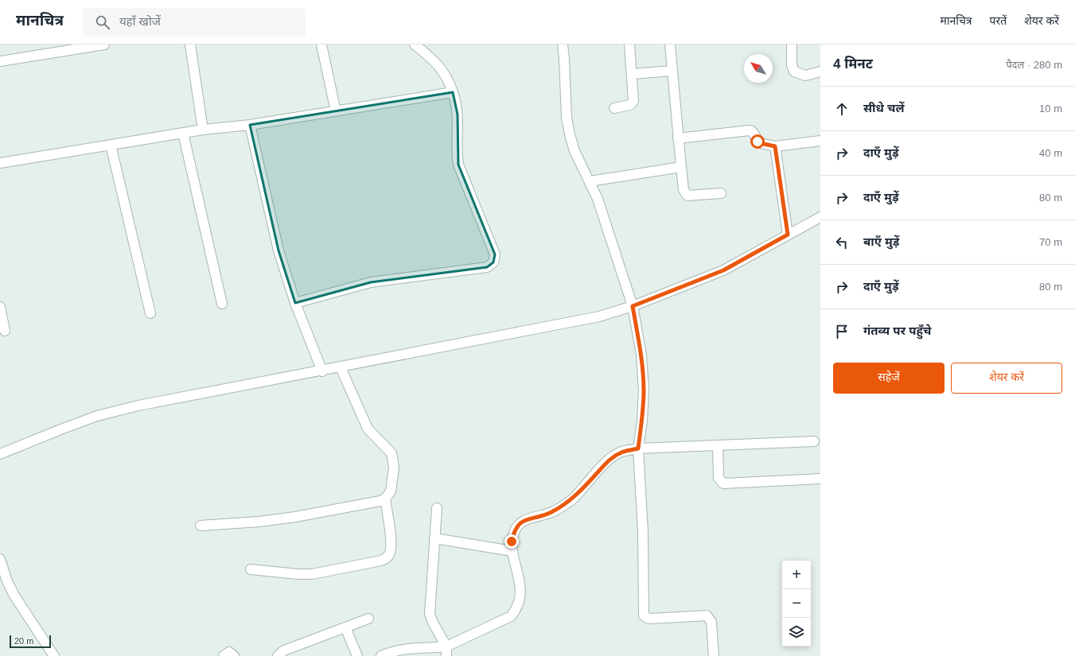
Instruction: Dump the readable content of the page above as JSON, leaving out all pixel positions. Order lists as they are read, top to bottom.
{
  "scale_bar": "20 m",
  "north": "top left",
  "page": {
    "header": "मानचित्र",
    "search": "यहाँ खोजें",
    "nav": ["मानचित्र", "परतें", "शेयर करें"],
    "heading": ["4 मिनट", "पैदल · 280 m"],
    "list": [
      ["सीधे चलें", "10 m"],
      ["दाएँ मुड़ें", "40 m"],
      ["दाएँ मुड़ें", "80 m"],
      ["बाएँ मुड़ें", "70 m"],
      ["दाएँ मुड़ें", "80 m"],
      "गंतव्य पर पहुँचे"
    ],
    "buttons": ["सहेजें", "शेयर करें"],
    "map_buttons": ["+", "−"],
    "scale": "20 m"
  }
}
